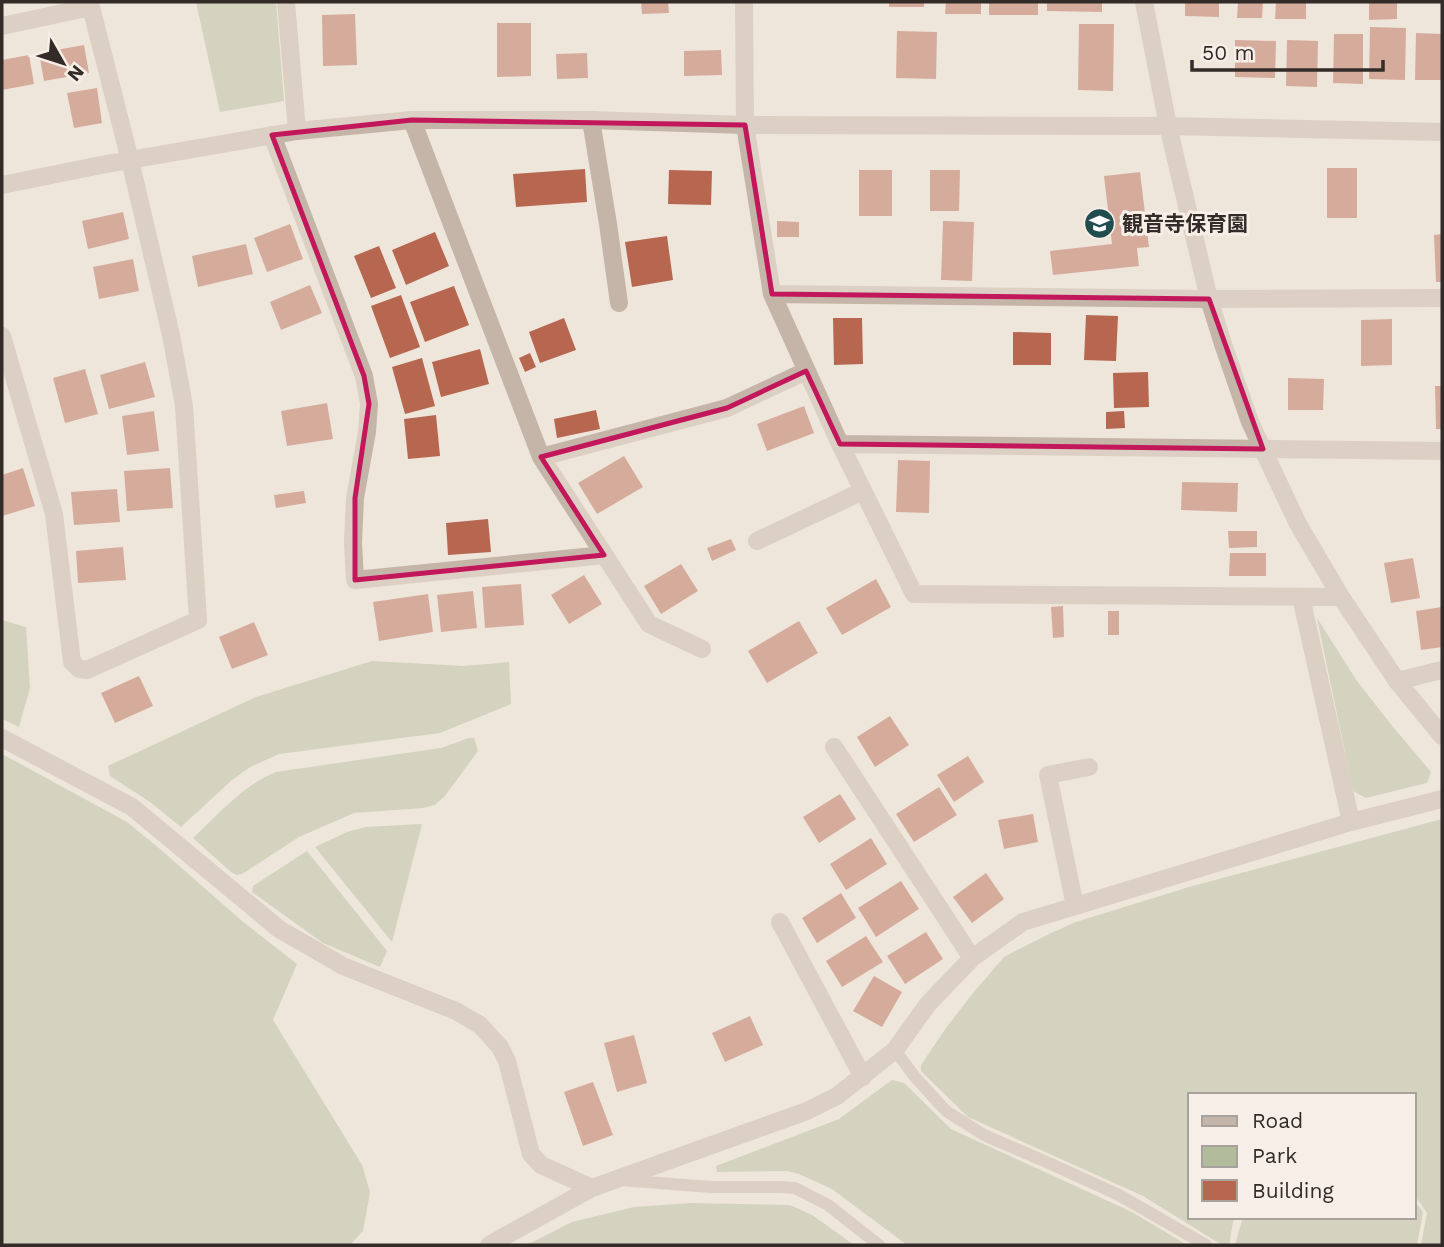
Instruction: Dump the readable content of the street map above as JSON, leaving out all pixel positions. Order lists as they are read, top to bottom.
{
  "places": {
    "school or university": ["観音寺保育園"]
  },
  "legend": ["Road", "Park", "Building"],
  "scale_bar": "50 m",
  "north": "bottom right"
}
